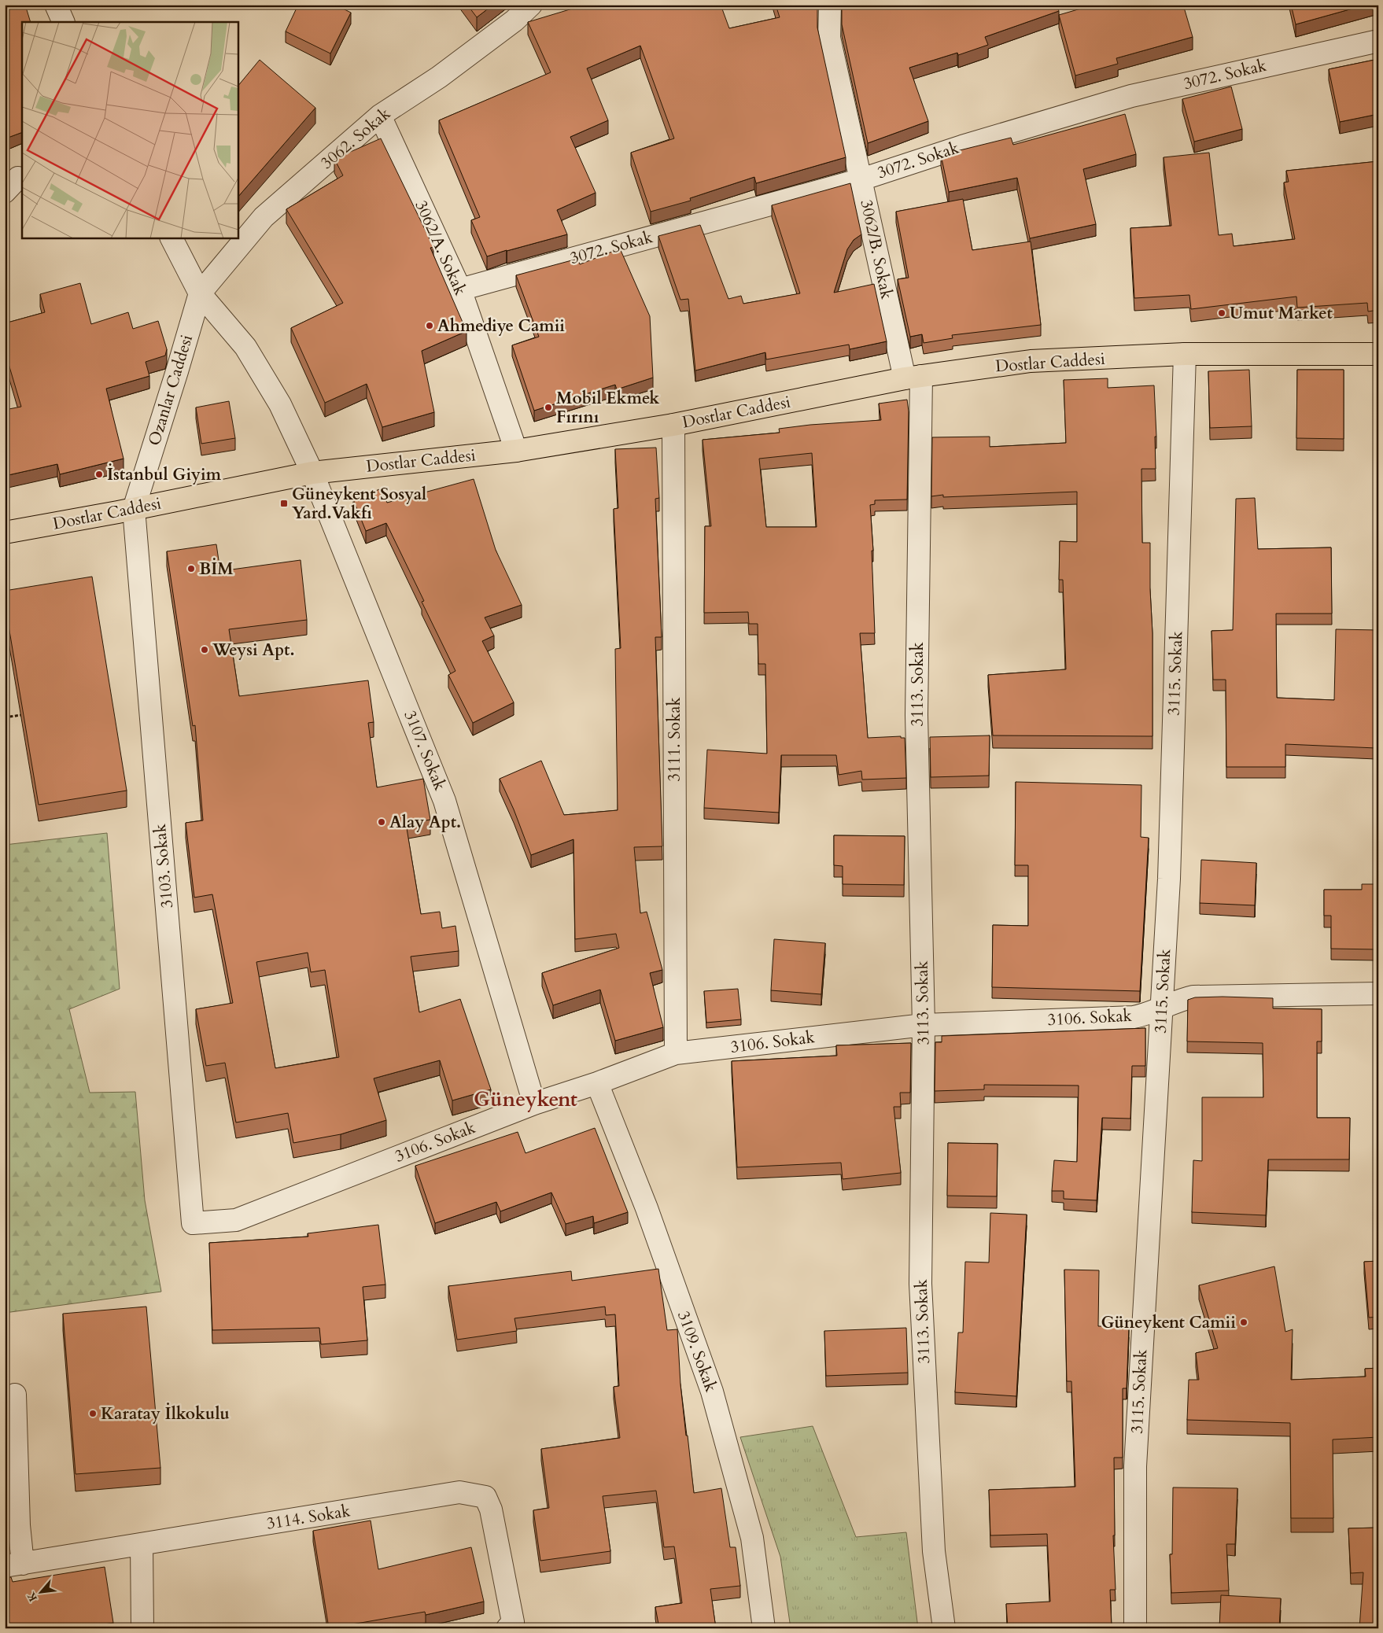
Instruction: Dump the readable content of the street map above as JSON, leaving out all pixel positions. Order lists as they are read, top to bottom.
{
  "streets": {
    "main road": ["Dostlar Caddesi"],
    "street": [
      "3072. Sokak",
      "3062. Sokak",
      "3062/A. Sokak",
      "3062/B. Sokak",
      "Ozanlar Caddesi",
      "3115. Sokak",
      "3113. Sokak",
      "3111. Sokak",
      "3107. Sokak",
      "3103. Sokak",
      "3106. Sokak",
      "3109. Sokak",
      "3114. Sokak"
    ]
  },
  "crossings": [
    ["3072. Sokak", "3062/A. Sokak"],
    ["3072. Sokak", "3062/B. Sokak"],
    ["3062. Sokak", "3062/A. Sokak"],
    ["3062. Sokak", "Ozanlar Caddesi"],
    ["3062/A. Sokak", "Dostlar Caddesi"],
    ["3062/B. Sokak", "Dostlar Caddesi"],
    ["3062/B. Sokak", "3113. Sokak"],
    ["Dostlar Caddesi", "Ozanlar Caddesi"],
    ["Dostlar Caddesi", "3115. Sokak"],
    ["Dostlar Caddesi", "3113. Sokak"],
    ["Dostlar Caddesi", "3111. Sokak"],
    ["Dostlar Caddesi", "3107. Sokak"],
    ["Dostlar Caddesi", "3103. Sokak"],
    ["Ozanlar Caddesi", "3103. Sokak"],
    ["3115. Sokak", "3106. Sokak"],
    ["3113. Sokak", "3106. Sokak"],
    ["3111. Sokak", "3106. Sokak"],
    ["3107. Sokak", "3106. Sokak"],
    ["3103. Sokak", "3106. Sokak"],
    ["3106. Sokak", "3109. Sokak"]
  ],
  "districts": ["Güneykent"],
  "places": {
    "other": [
      "Umut Market",
      "Ahmediye Camii",
      "Mobil Ekmek Fırını",
      "İstanbul Giyim",
      "BİM",
      "Weysi Apt.",
      "Alay Apt.",
      "Güneykent Camii",
      "Karatay İlkokulu"
    ],
    "transit": ["Güneykent Sosyal Yard.Vakfı"]
  },
  "north": "bottom left"
}
